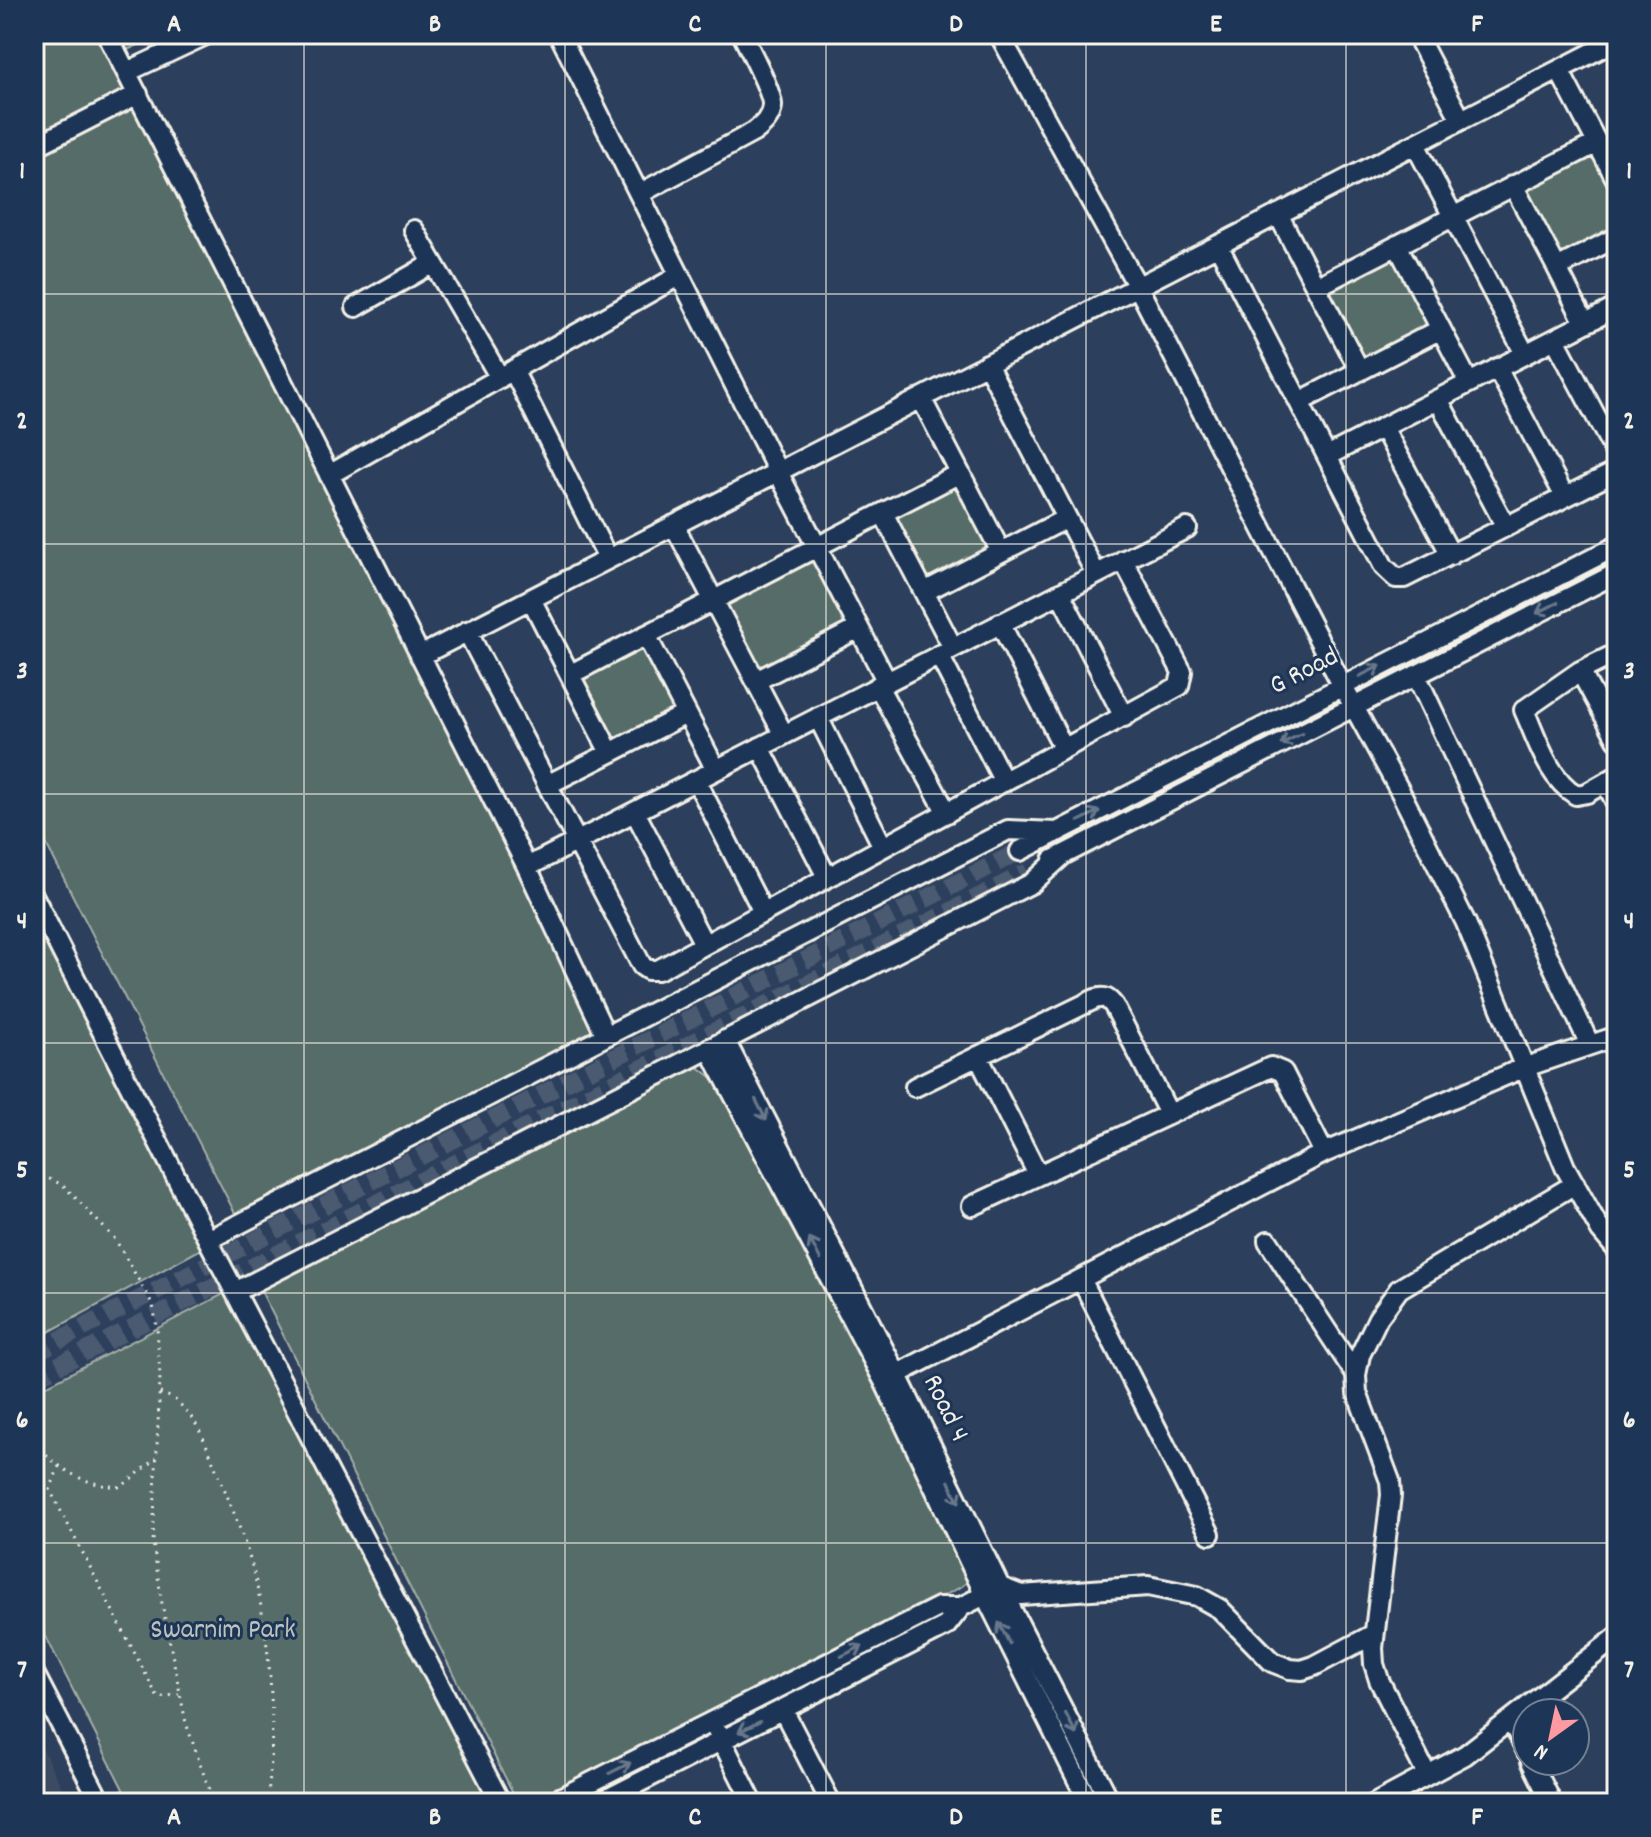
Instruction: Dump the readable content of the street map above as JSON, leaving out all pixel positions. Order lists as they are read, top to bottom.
{
  "streets": {
    "street": ["G Road", "Road 4"]
  },
  "parks": ["Swarnim Park"],
  "north": "bottom left",
  "grid": {
    "columns": [
      "A",
      "B",
      "C",
      "D",
      "E",
      "F"
    ],
    "rows": [
      "1",
      "2",
      "3",
      "4",
      "5",
      "6",
      "7"
    ]
  }
}
